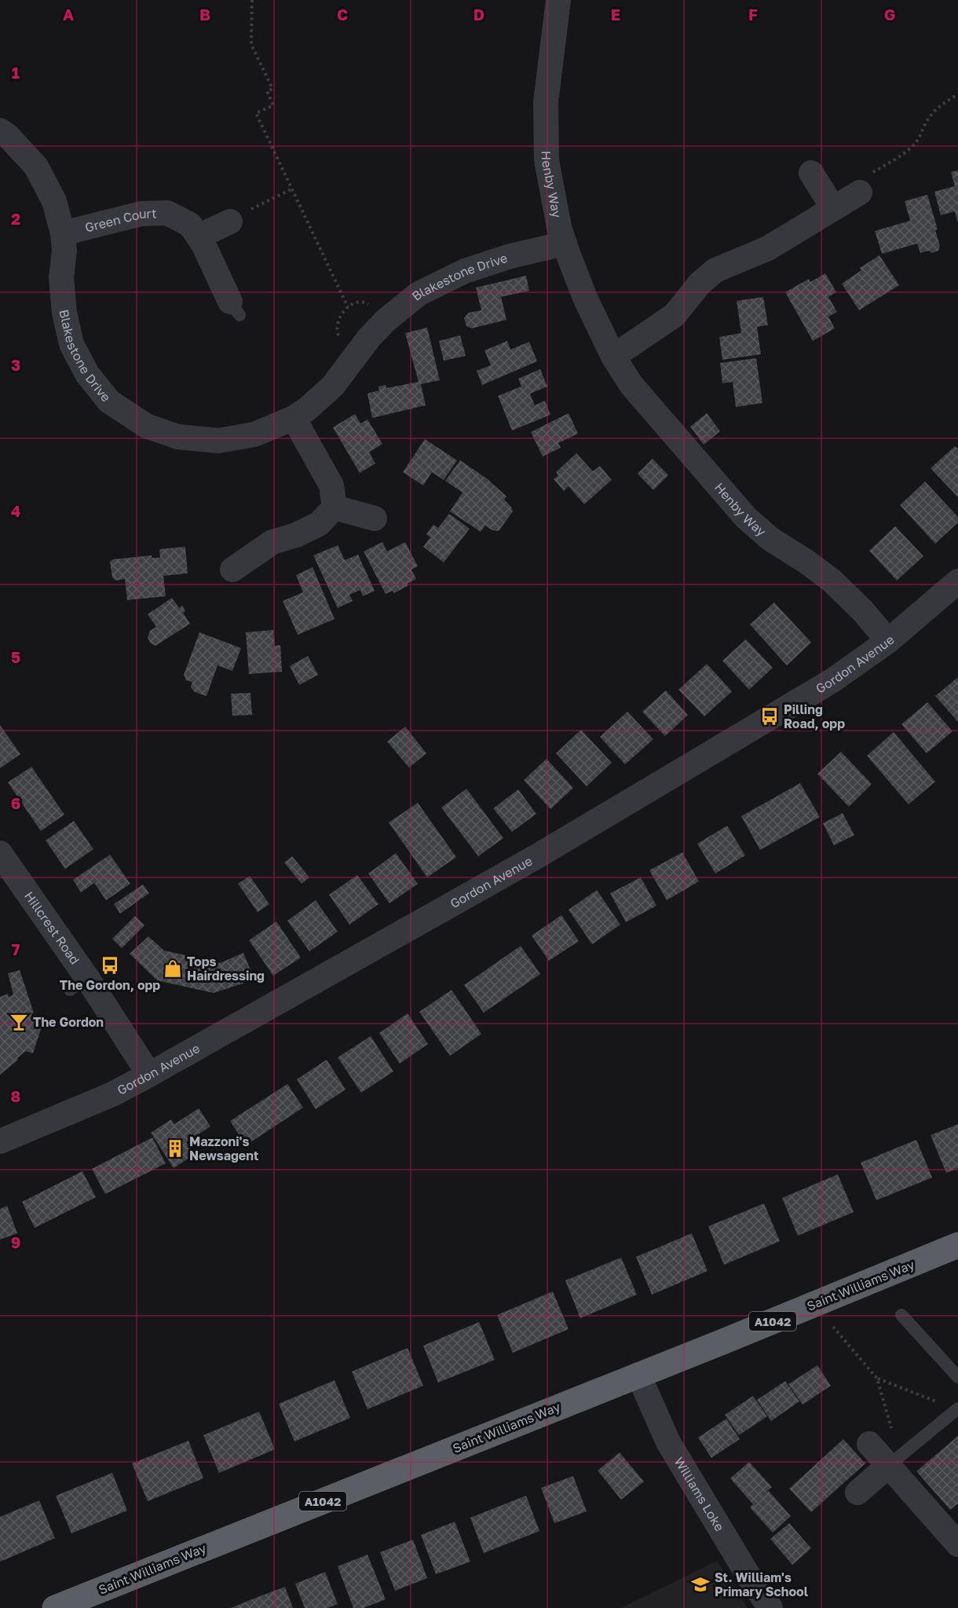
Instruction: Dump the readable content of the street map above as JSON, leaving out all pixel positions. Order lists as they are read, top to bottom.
{
  "streets": {
    "highway": ["Saint Williams Way", "A1042"],
    "street": [
      "Henby Way",
      "Green Court",
      "Blakestone Drive",
      "Gordon Avenue",
      "Hillcrest Road",
      "Williams Loke"
    ]
  },
  "crossings": [
    ["Henby Way", "Blakestone Drive"],
    ["Henby Way", "Gordon Avenue"],
    ["Green Court", "Blakestone Drive"],
    ["Gordon Avenue", "Hillcrest Road"],
    ["Saint Williams Way", "Williams Loke"]
  ],
  "places": {
    "bus stop": ["Pilling Road, opp", "The Gordon, opp"],
    "shop": ["Tops Hairdressing"],
    "bar": ["The Gordon"],
    "building": ["Mazzoni's Newsagent"],
    "school or university": ["St. William's Primary School"]
  },
  "grid": {
    "columns": [
      "A",
      "B",
      "C",
      "D",
      "E",
      "F",
      "G"
    ],
    "rows": [
      "1",
      "2",
      "3",
      "4",
      "5",
      "6",
      "7",
      "8",
      "9"
    ]
  }
}
